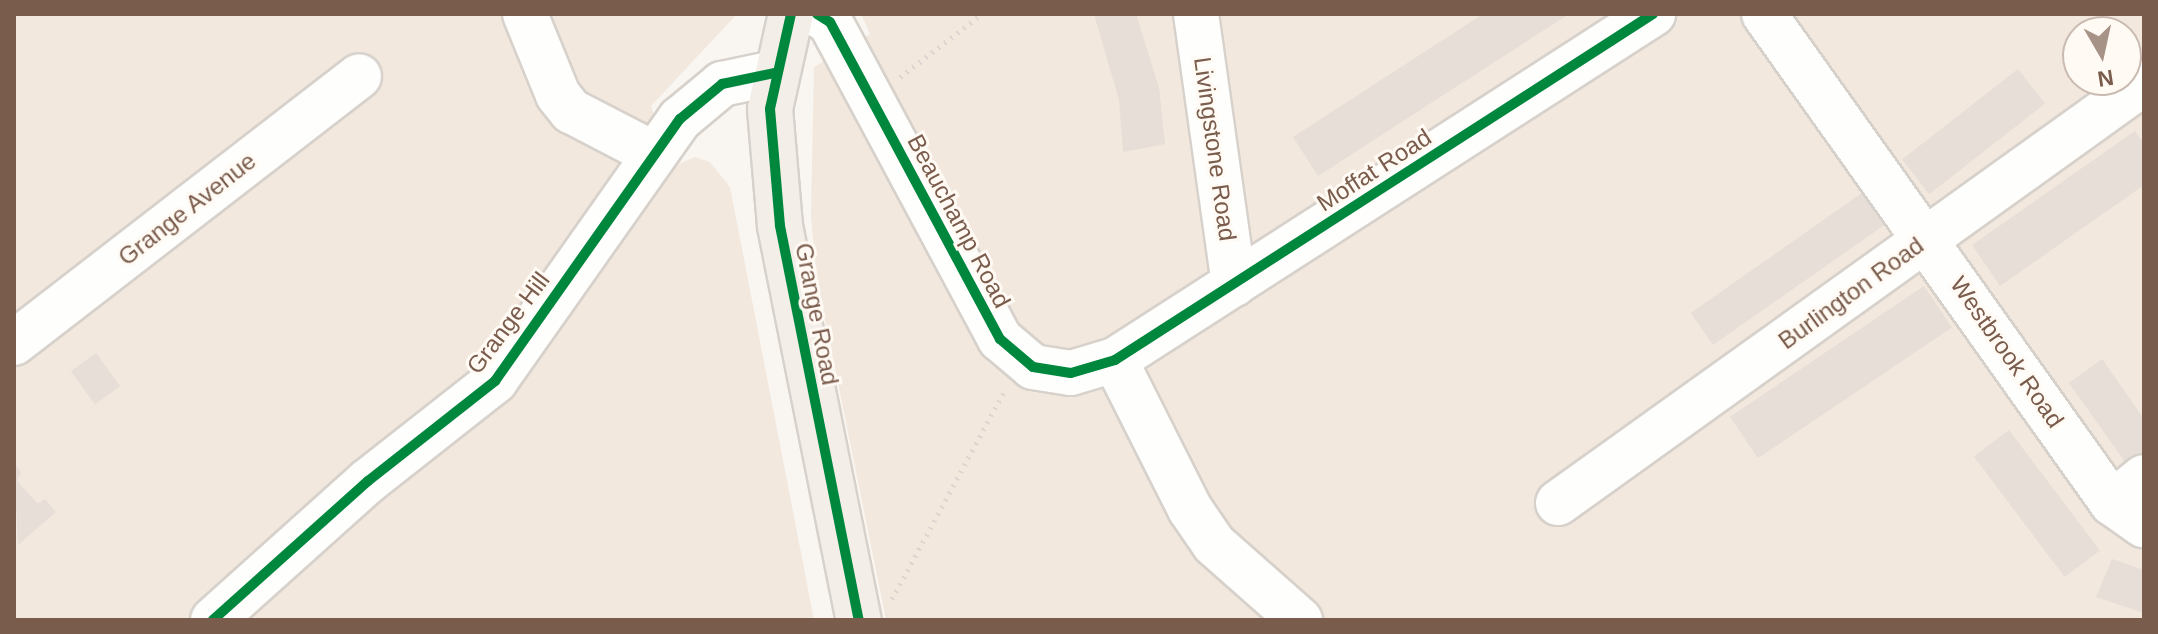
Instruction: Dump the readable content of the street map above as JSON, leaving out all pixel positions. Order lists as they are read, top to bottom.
{
  "streets": {
    "main road": ["Grange Road"],
    "street": [
      "Livingstone Road",
      "Moffat Road",
      "Grange Avenue",
      "Beauchamp Road",
      "Burlington Road",
      "Grange Hill",
      "Westbrook Road"
    ]
  },
  "crossings": [
    ["Livingstone Road", "Moffat Road"],
    ["Burlington Road", "Westbrook Road"],
    ["Grange Road", "Grange Hill"]
  ],
  "north": "bottom"
}
